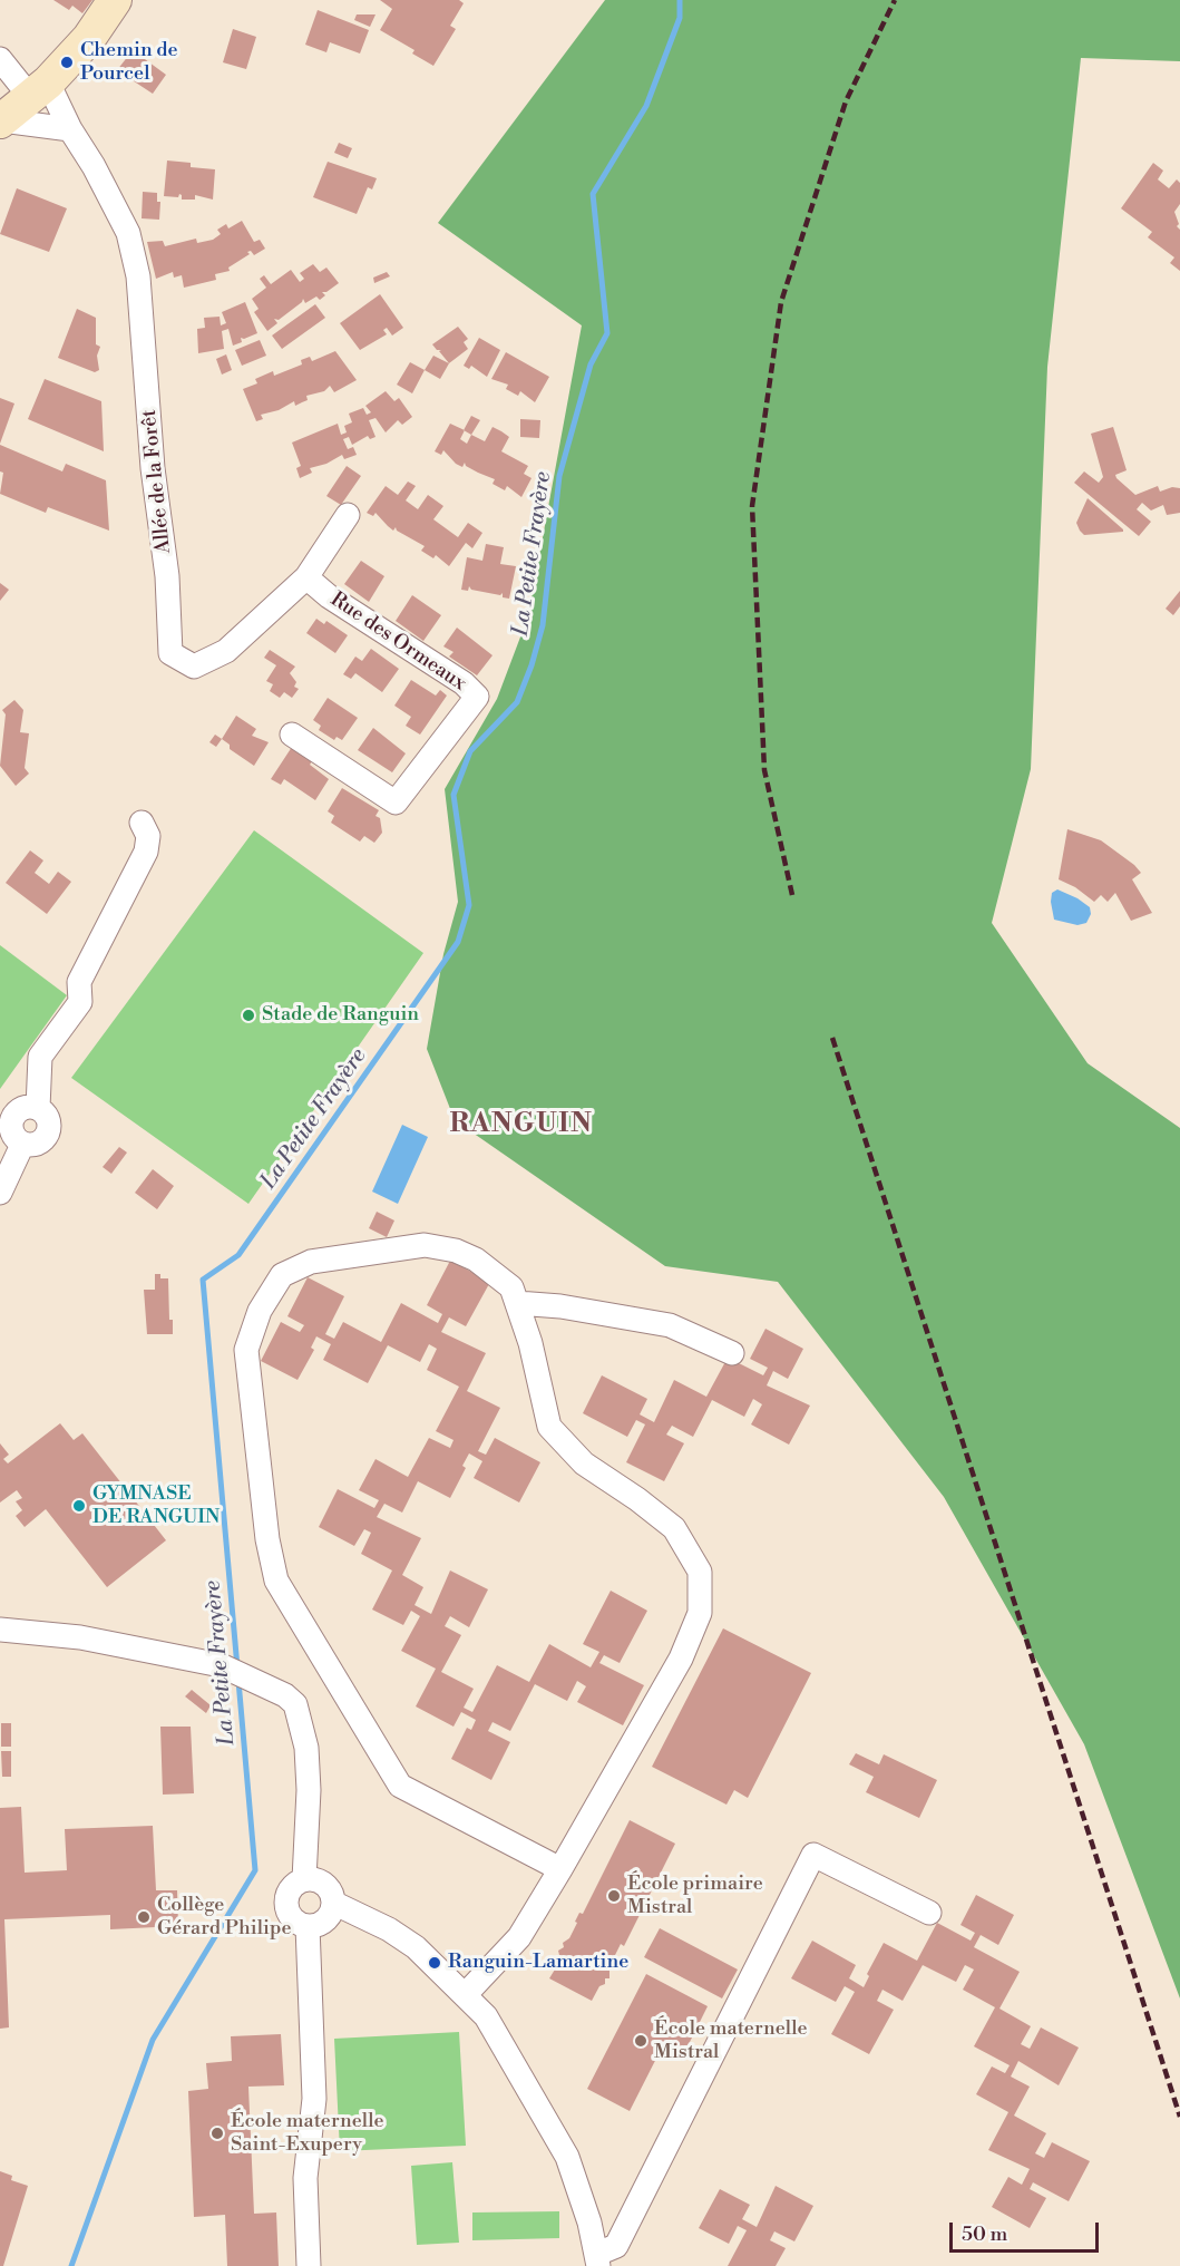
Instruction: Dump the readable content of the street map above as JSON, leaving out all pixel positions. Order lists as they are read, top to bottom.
{
  "streets": {
    "street": ["Allée de la Forêt", "Rue des Ormeaux"]
  },
  "crossings": [
    ["Allée de la Forêt", "Rue des Ormeaux"]
  ],
  "districts": ["RANGUIN"],
  "water": ["La Petite Frayère"],
  "places": [
    "Chemin de Pourcel",
    "Stade de Ranguin",
    "GYMNASE DE RANGUIN",
    "École primaire Mistral",
    "Collège Gérard Philipe",
    "Ranguin-Lamartine",
    "École maternelle Mistral",
    "École maternelle Saint-Exupery"
  ],
  "scale_bar": "50 m"
}
